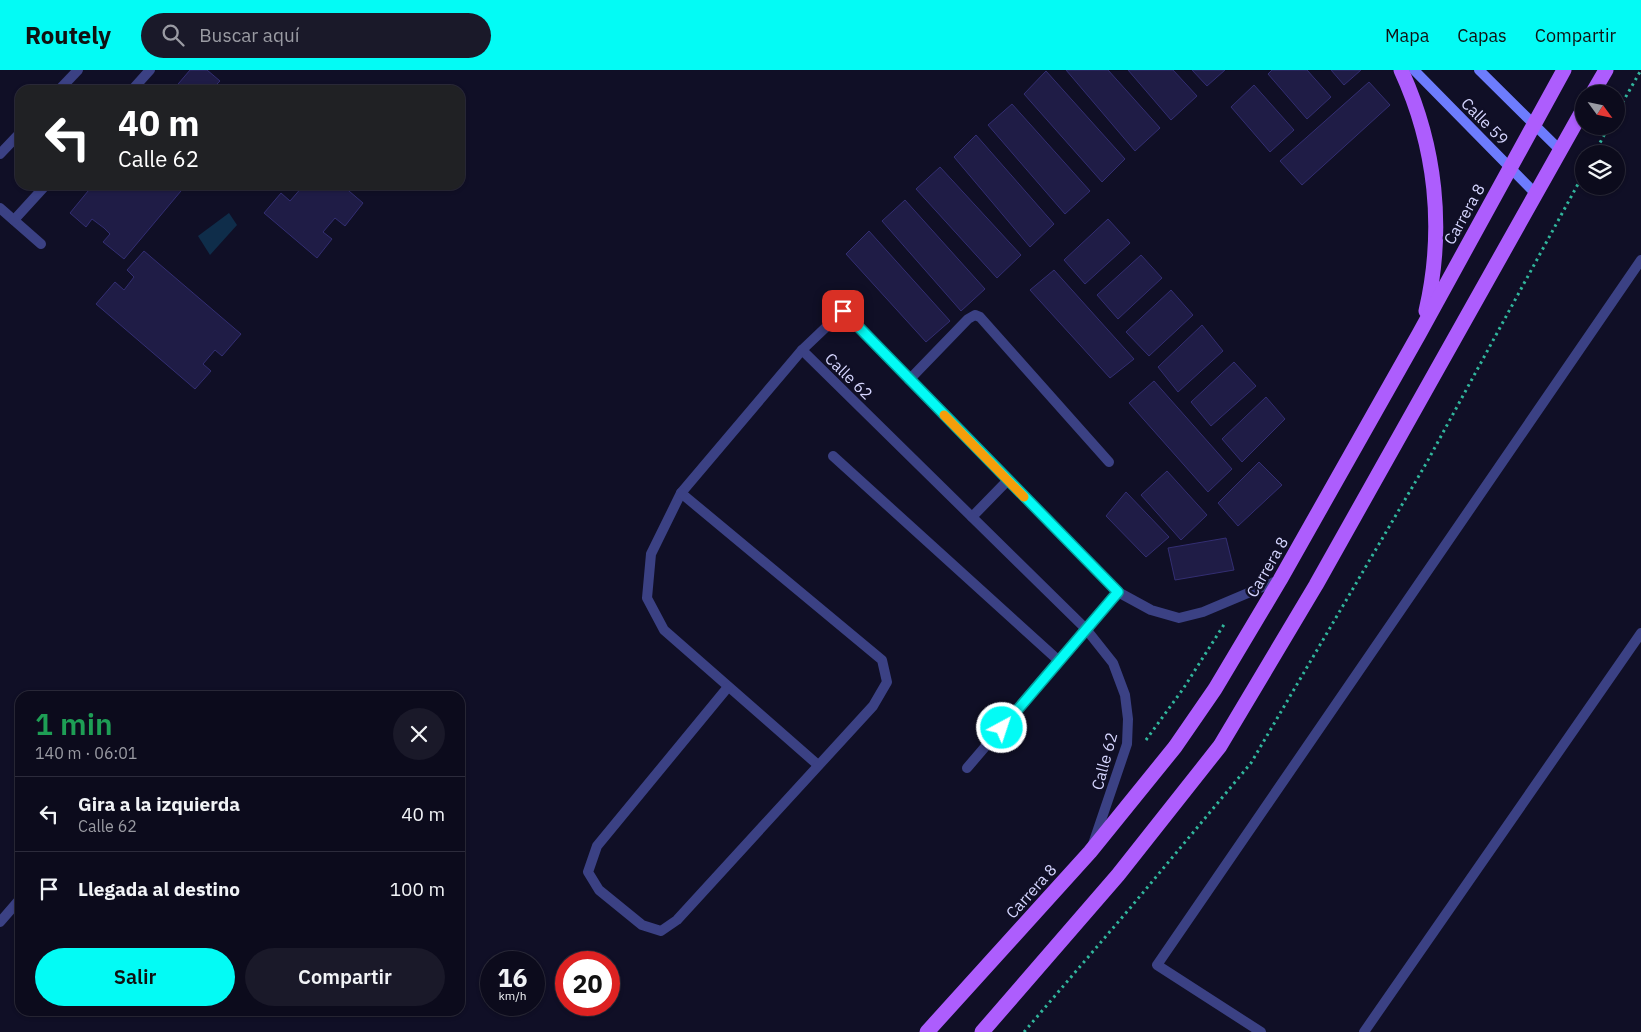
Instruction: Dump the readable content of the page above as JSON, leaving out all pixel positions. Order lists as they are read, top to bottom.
{
  "streets": {
    "main road": ["Carrera 8"],
    "street": ["Calle 59", "Calle 62"]
  },
  "crossings": [
    ["Calle 59", "Carrera 8"],
    ["Carrera 8", "Calle 62"]
  ],
  "north": "bottom right",
  "page": {
    "header": "Routely",
    "search": "Buscar aquí",
    "nav": ["Mapa", "Capas", "Compartir"],
    "turn": ["40 m", "Calle 62"],
    "heading": ["1 min", "140 m · 06:01"],
    "list": [
      {
        "name": "Gira a la izquierda",
        "note": "Calle 62",
        "value": "40 m"
      },
      {
        "name": "Llegada al destino",
        "value": "100 m"
      }
    ],
    "buttons": ["Salir", "Compartir"],
    "speed": "16 km/h",
    "limit": "20"
  }
}
